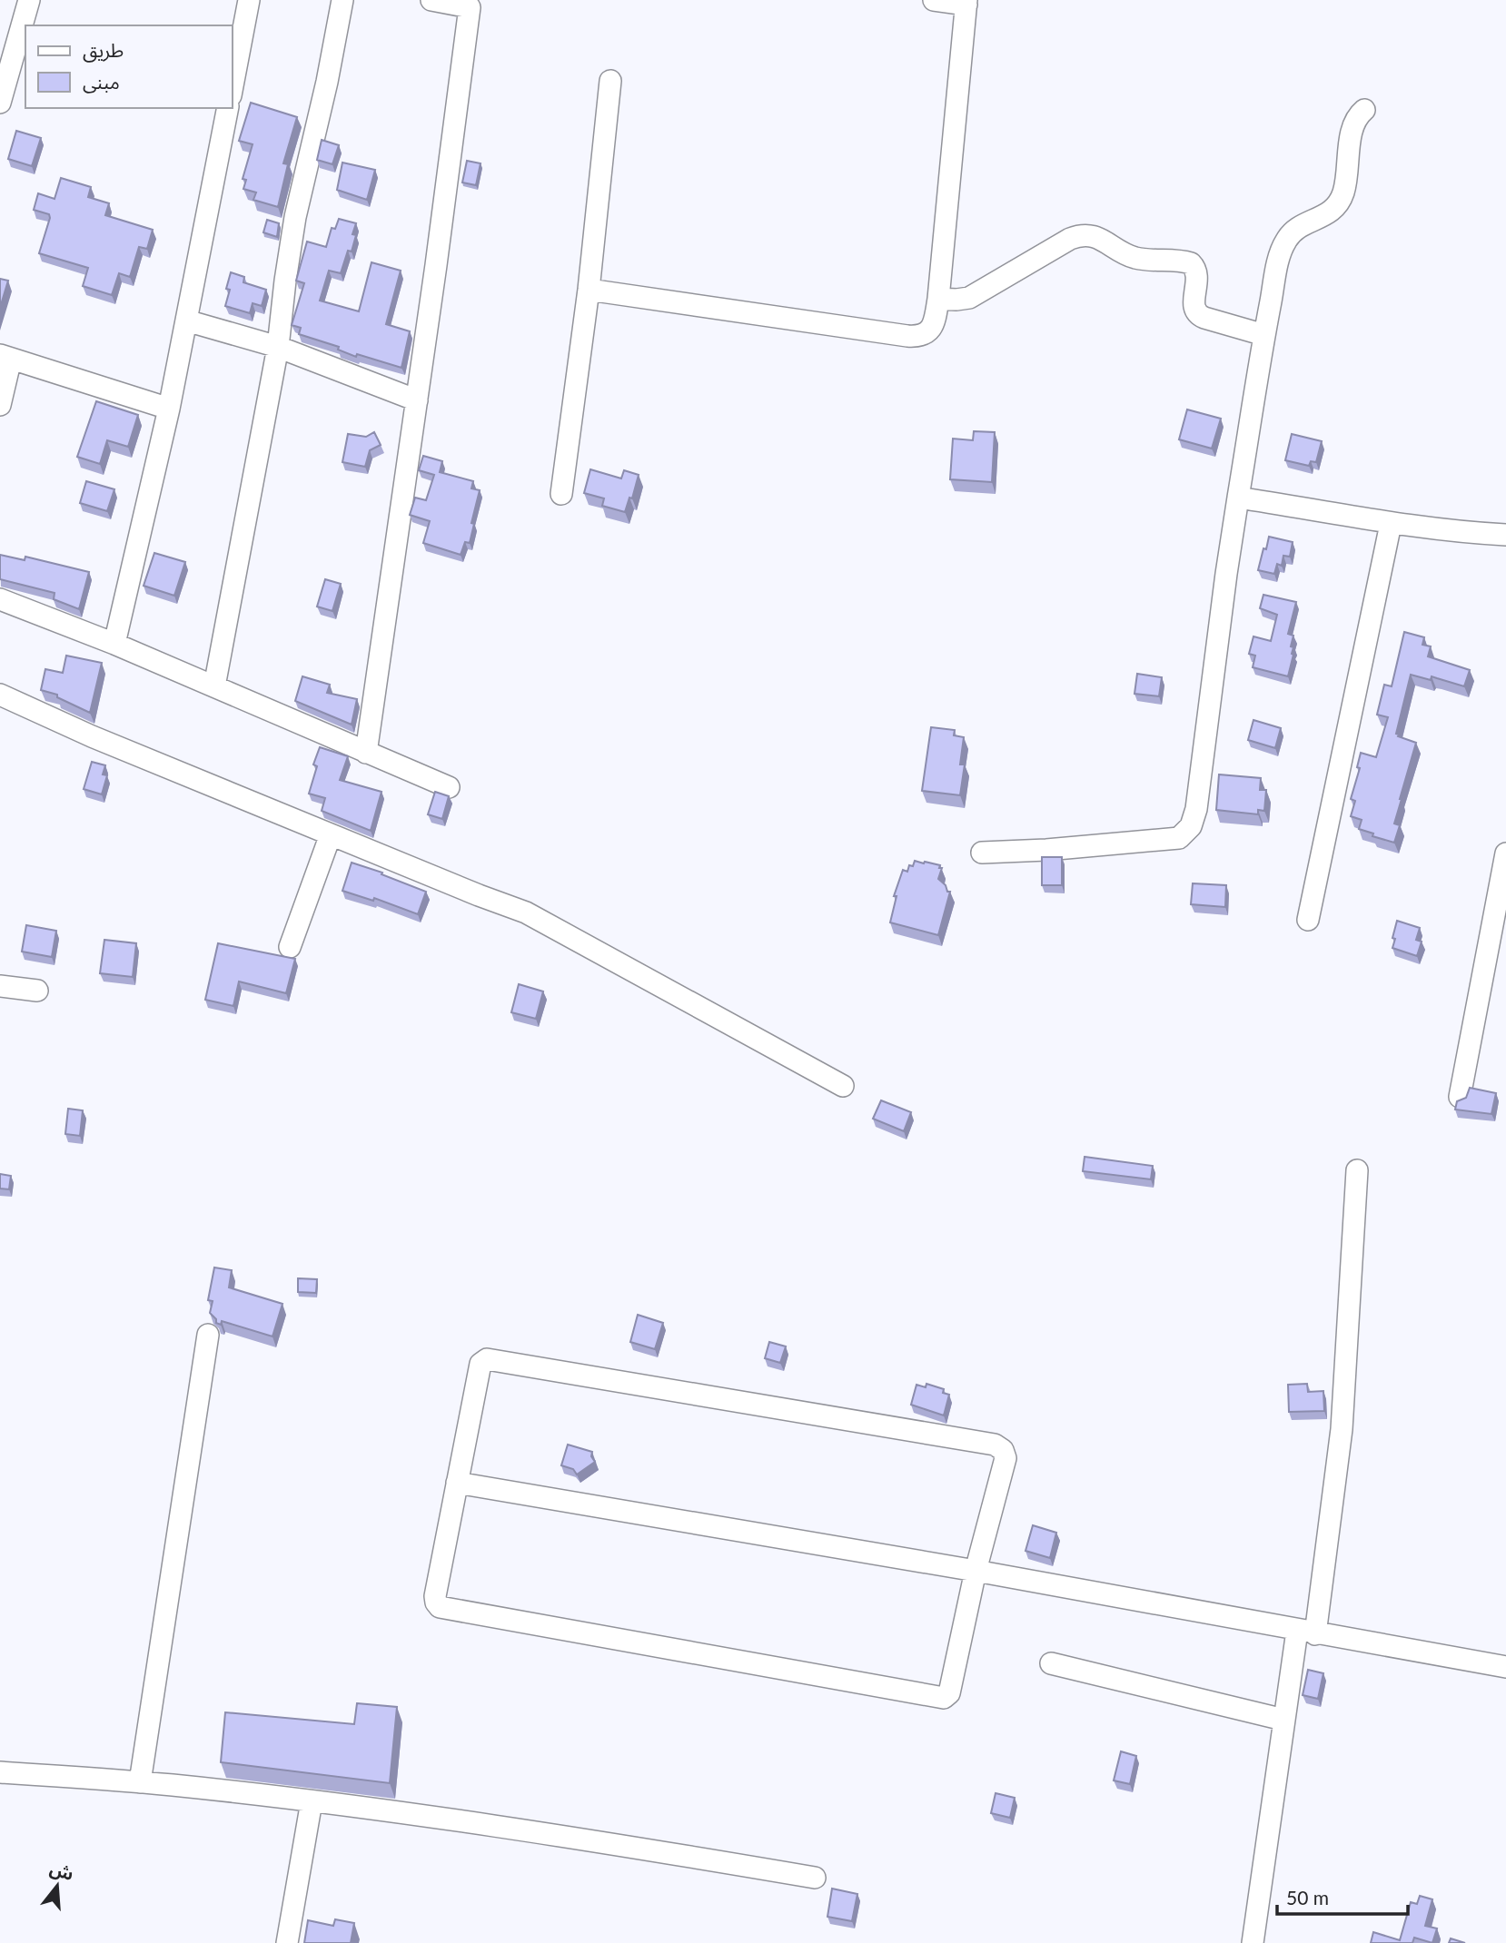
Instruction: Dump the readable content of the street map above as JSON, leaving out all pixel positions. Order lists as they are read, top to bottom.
{
  "legend": ["طريق", "مبنى"],
  "scale_bar": "50 m",
  "north": "top"
}
